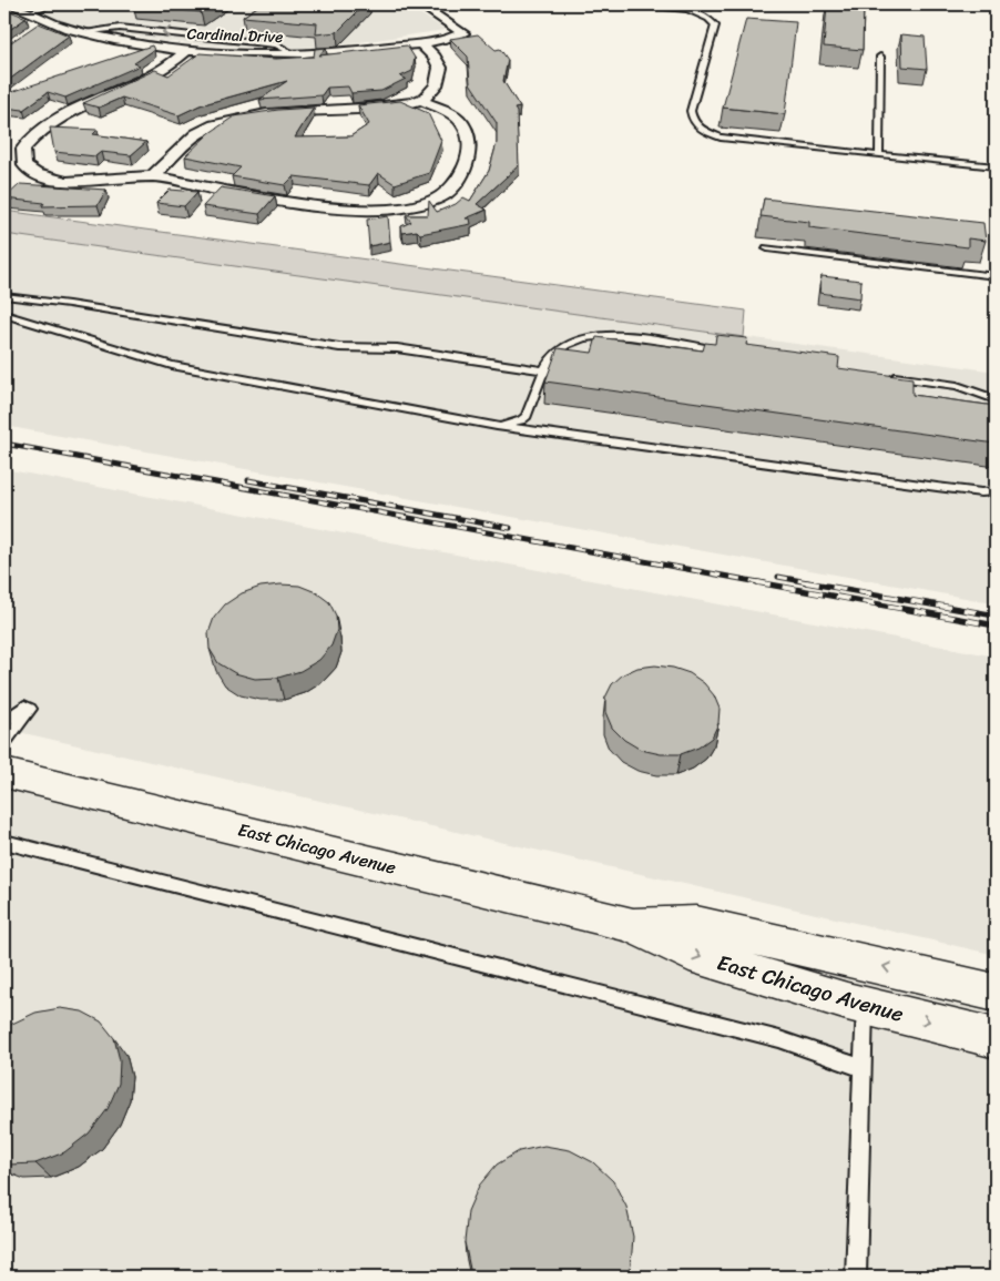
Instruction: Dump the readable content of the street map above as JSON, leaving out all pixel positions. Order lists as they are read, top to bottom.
{
  "streets": {
    "main road": ["East Chicago Avenue"],
    "street": ["Cardinal Drive"]
  }
}
